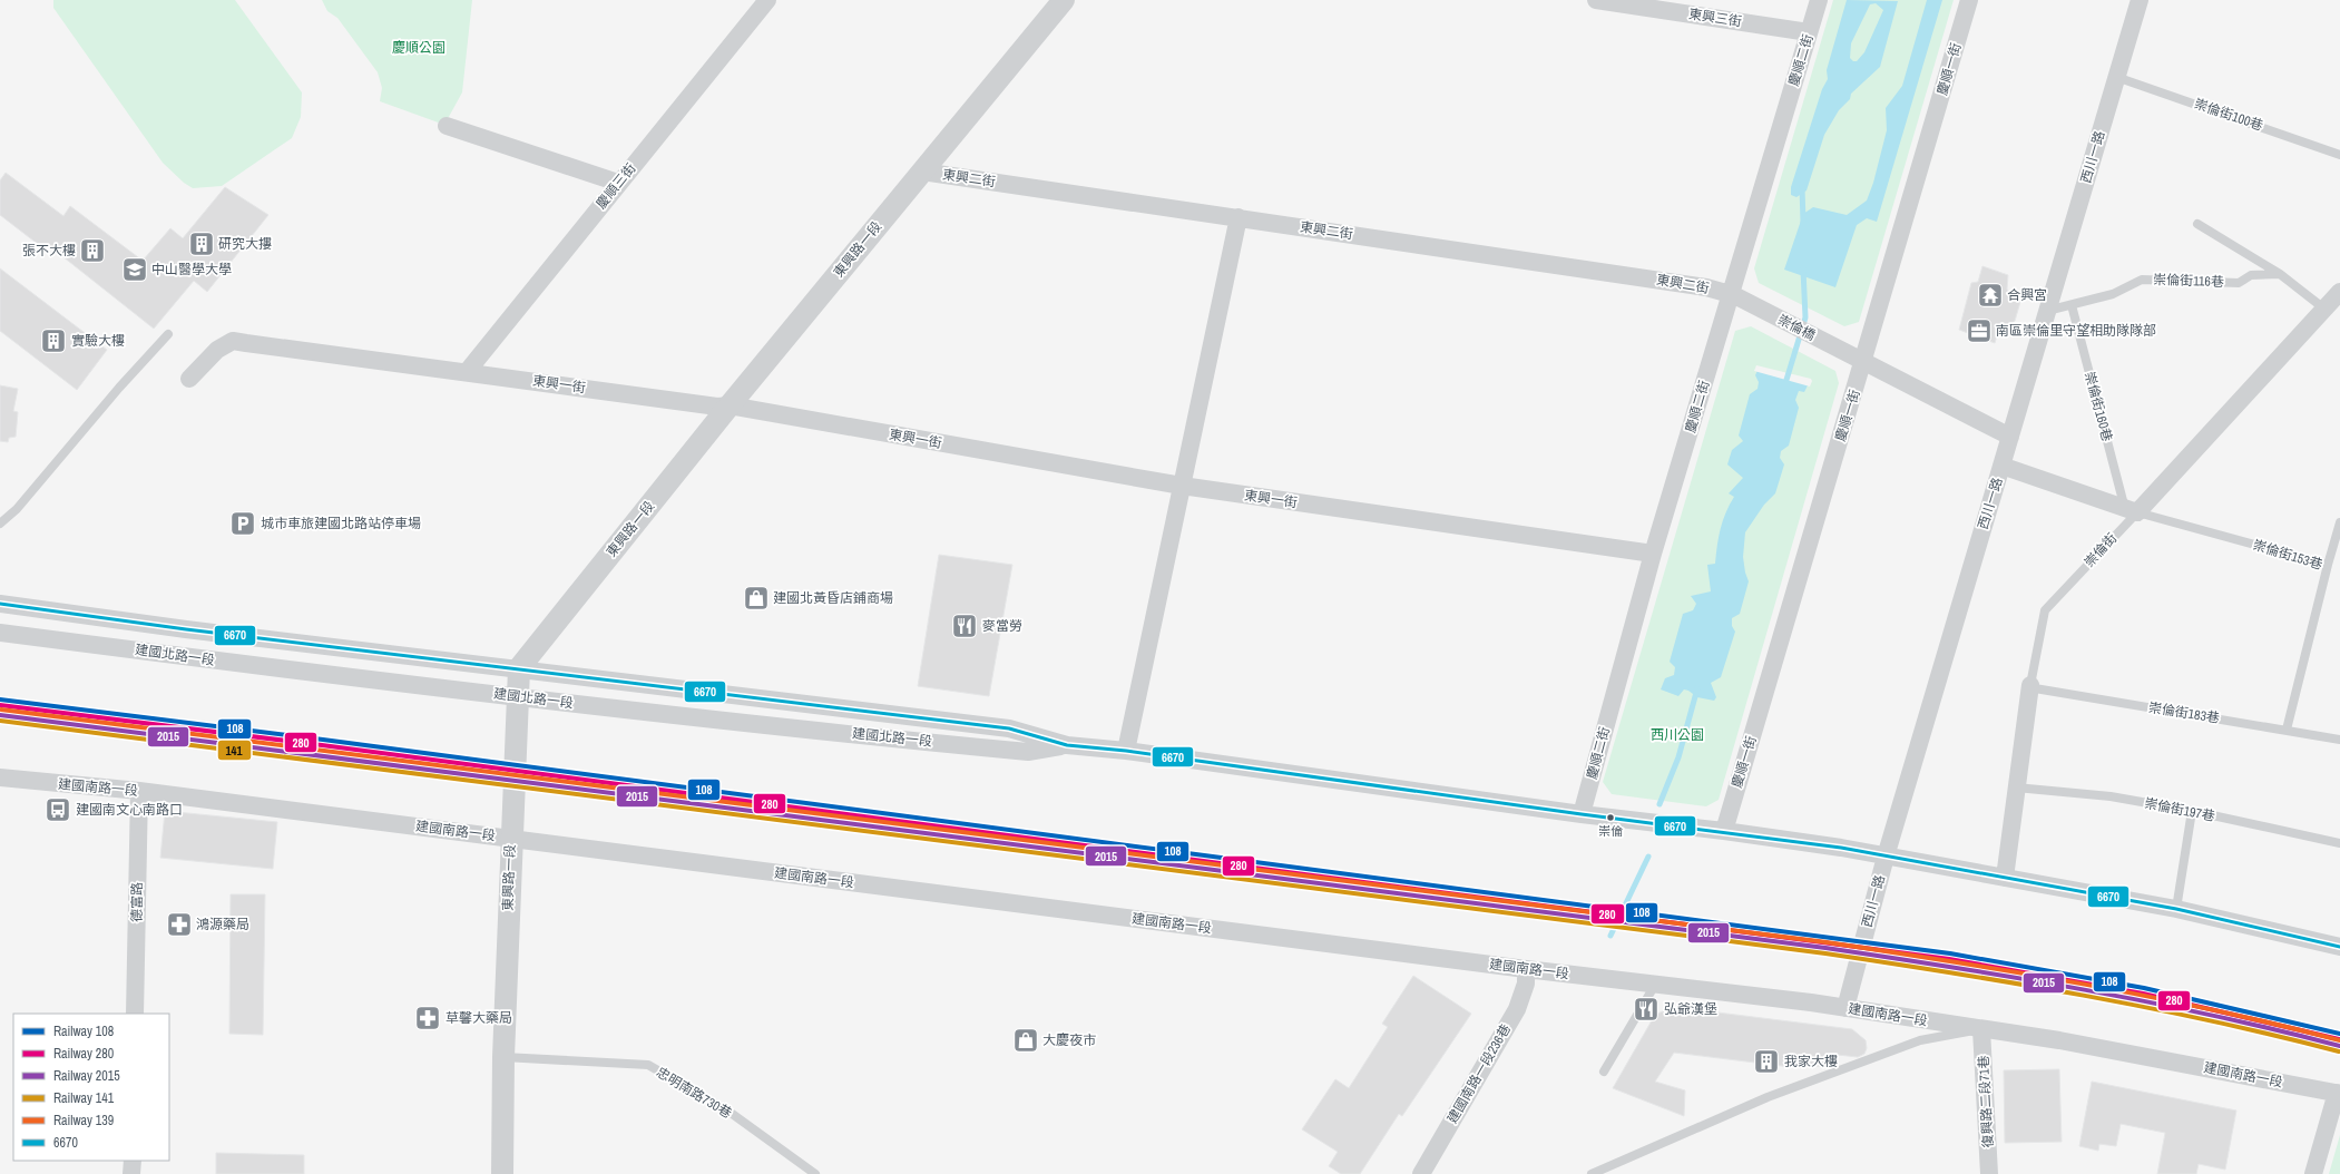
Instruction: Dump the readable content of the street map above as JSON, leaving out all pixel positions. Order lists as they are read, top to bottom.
{
  "streets": {
    "street": [
      "東興三街",
      "慶順二街",
      "慶順一街",
      "西川一路",
      "東興二街",
      "慶順三街",
      "東興路一段",
      "崇倫橋",
      "東興一街",
      "崇倫街",
      "建國北路一段",
      "建國南路一段",
      "德富路",
      "建國南路一段236巷",
      "復興路二段71巷"
    ],
    "lane": [
      "崇倫街100巷",
      "崇倫街116巷",
      "崇倫街160巷",
      "崇倫街153巷",
      "崇倫街183巷",
      "崇倫街197巷",
      "忠明南路730巷"
    ]
  },
  "crossings": [
    ["東興三街", "慶順二街"],
    ["慶順二街", "東興二街"],
    ["慶順二街", "崇倫橋"],
    ["慶順二街", "東興一街"],
    ["慶順二街", "建國北路一段"],
    ["慶順一街", "崇倫橋"],
    ["慶順一街", "建國北路一段"],
    ["崇倫街100巷", "西川一路"],
    ["西川一路", "崇倫街116巷"],
    ["西川一路", "建國北路一段"],
    ["西川一路", "建國南路一段"],
    ["東興二街", "東興路一段"],
    ["東興二街", "崇倫橋"],
    ["慶順三街", "東興一街"],
    ["東興路一段", "東興一街"],
    ["東興路一段", "建國北路一段"],
    ["東興路一段", "建國南路一段"],
    ["東興路一段", "忠明南路730巷"],
    ["崇倫街116巷", "崇倫街160巷"],
    ["崇倫街160巷", "崇倫街"],
    ["崇倫街160巷", "崇倫街153巷"],
    ["崇倫街", "崇倫街153巷"],
    ["崇倫街", "建國北路一段"],
    ["崇倫街", "崇倫街183巷"],
    ["崇倫街", "崇倫街197巷"],
    ["崇倫街153巷", "崇倫街183巷"],
    ["建國南路一段", "德富路"],
    ["建國南路一段", "建國南路一段236巷"],
    ["建國南路一段", "復興路二段71巷"]
  ],
  "parks": ["慶順公園", "西川公園"],
  "places": {
    "building": [
      "研究大摟",
      "張不大樓",
      "實驗大樓",
      "我家大樓"
    ],
    "school or university": ["中山醫學大學"],
    "temple": ["合興宮"],
    "office": ["南區崇倫里守望相助隊隊部"],
    "parking": ["城市車旅建國北路站停車場"],
    "shop": ["建國北黃昏店鋪商場", "大慶夜市"],
    "restaurant": ["麥當勞", "弘爺漢堡"],
    "bus stop": ["建國南文心南路口"],
    "other": ["崇倫"],
    "pharmacy": ["鴻源藥局", "草馨大藥局"]
  },
  "lines": [
    "transit line 6670",
    "rail line 108",
    "rail line 280",
    "rail line 139",
    "rail line 2015",
    "rail line 141"
  ],
  "legend": [
    "Railway 108",
    "Railway 280",
    "Railway 2015",
    "Railway 141",
    "Railway 139",
    "6670"
  ]
}
